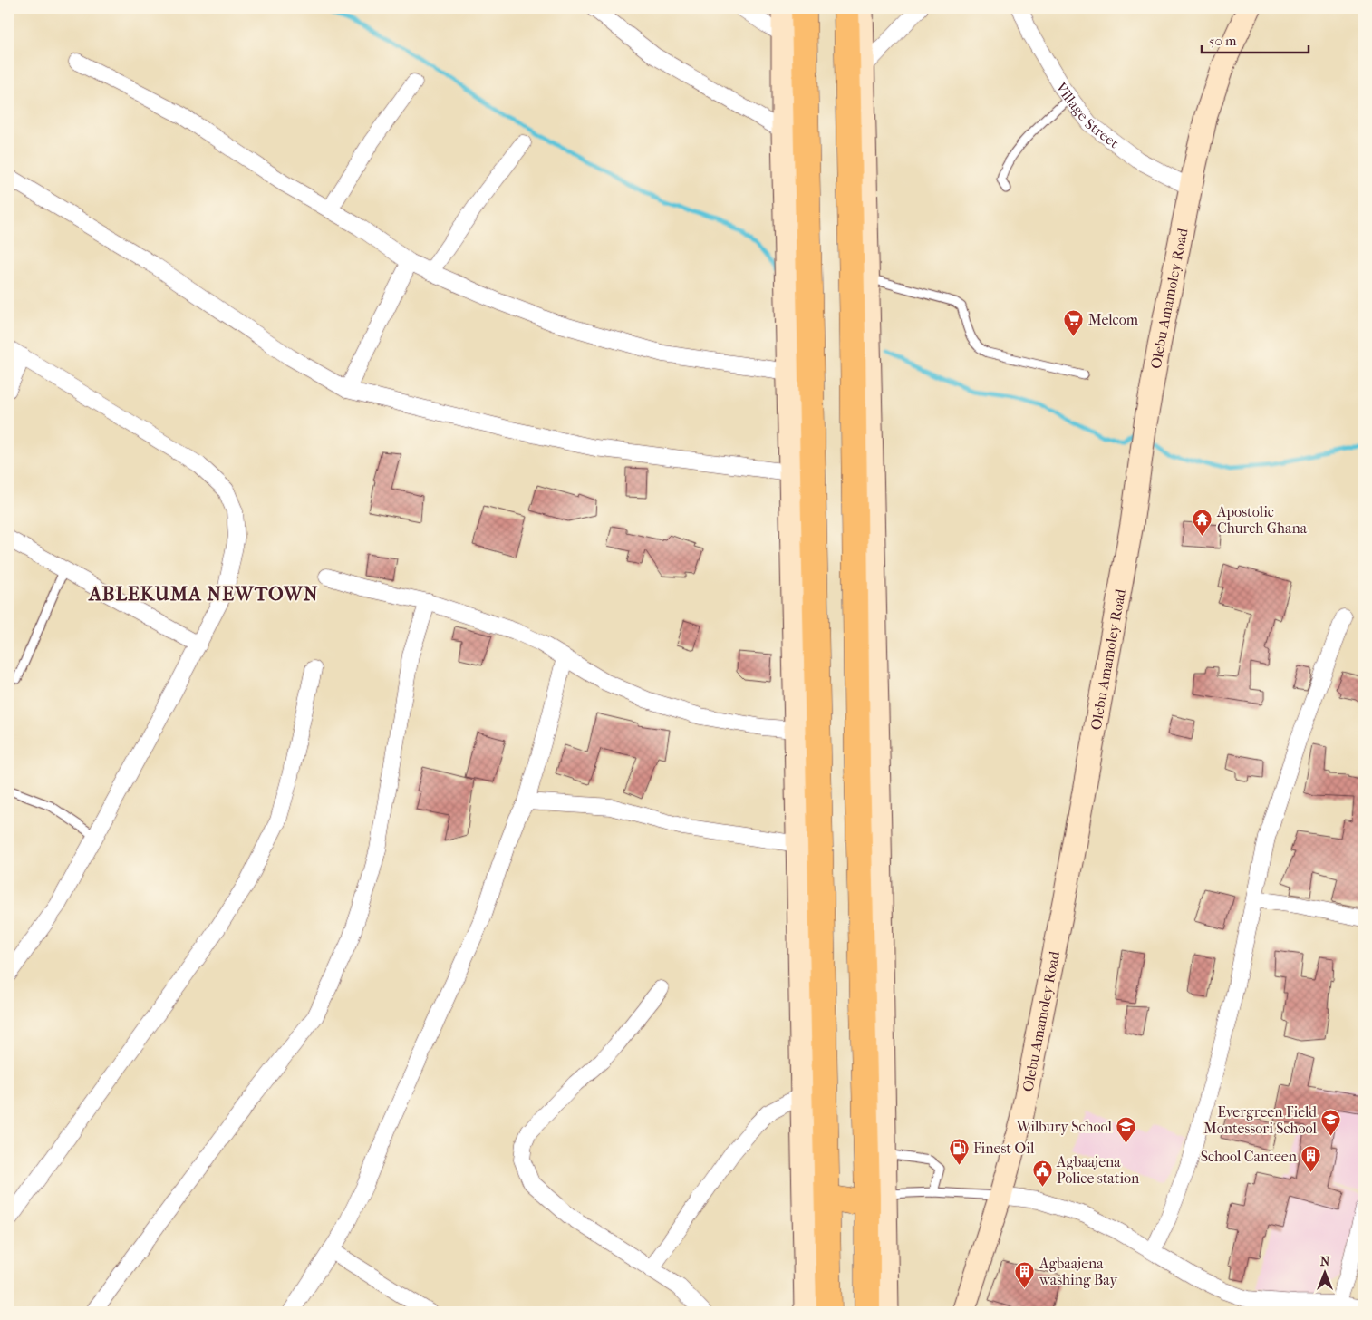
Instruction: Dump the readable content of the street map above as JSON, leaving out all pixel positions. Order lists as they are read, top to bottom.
{
  "streets": {
    "street": ["Village Street", "Olebu Amamoley Road"]
  },
  "crossings": [
    ["Village Street", "Olebu Amamoley Road"]
  ],
  "districts": ["ABLEKUMA NEWTOWN"],
  "places": {
    "supermarket": ["Melcom"],
    "temple": ["Apostolic Church Ghana"],
    "school or university": ["Evergreen Field Montessori School", "Wilbury School"],
    "fuel station": ["Finest Oil"],
    "building": ["School Canteen", "Agbaajena washing Bay"],
    "public building": ["Agbaajena Police station"]
  },
  "scale_bar": "50 m",
  "north": "top"
}
